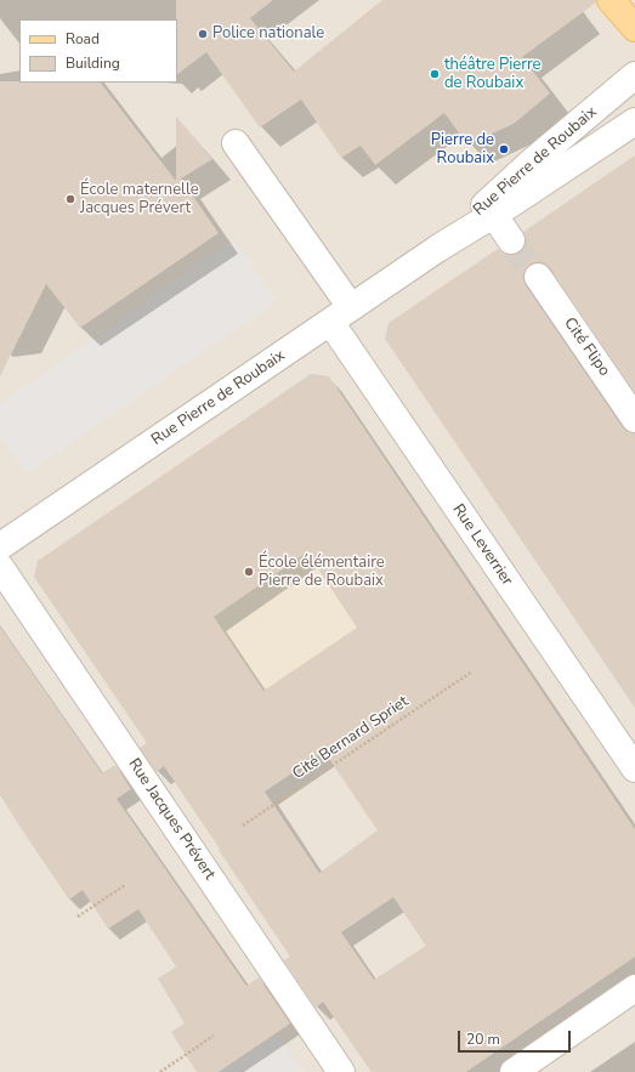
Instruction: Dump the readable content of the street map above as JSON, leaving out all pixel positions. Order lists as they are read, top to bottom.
{
  "streets": {
    "street": [
      "Rue Pierre de Roubaix",
      "Cité Flipo",
      "Rue Leverrier",
      "Rue Jacques Prévert"
    ],
    "path": ["Cité Bernard Spriet"]
  },
  "crossings": [
    ["Rue Pierre de Roubaix", "Rue Leverrier"]
  ],
  "places": [
    "Police nationale",
    "théâtre Pierre de Roubaix",
    "Pierre de Roubaix",
    "École maternelle Jacques Prévert",
    "École élémentaire Pierre de Roubaix"
  ],
  "legend": ["Road", "Building"],
  "scale_bar": "20 m"
}
